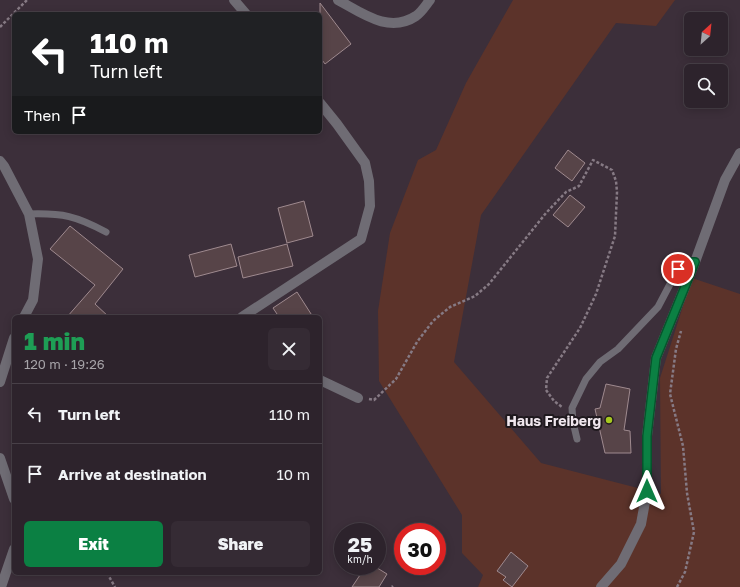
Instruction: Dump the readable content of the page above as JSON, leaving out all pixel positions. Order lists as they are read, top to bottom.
{
  "places": ["Haus Freiberg"],
  "north": "top right",
  "page": {
    "turn": ["110 m", "Turn left"],
    "then": "Then",
    "heading": ["1 min", "120 m · 19:26"],
    "list": [
      {
        "name": "Turn left",
        "value": "110 m"
      },
      {
        "name": "Arrive at destination",
        "value": "10 m"
      }
    ],
    "buttons": ["Exit", "Share"],
    "speed": "25 km/h",
    "limit": "30"
  }
}
